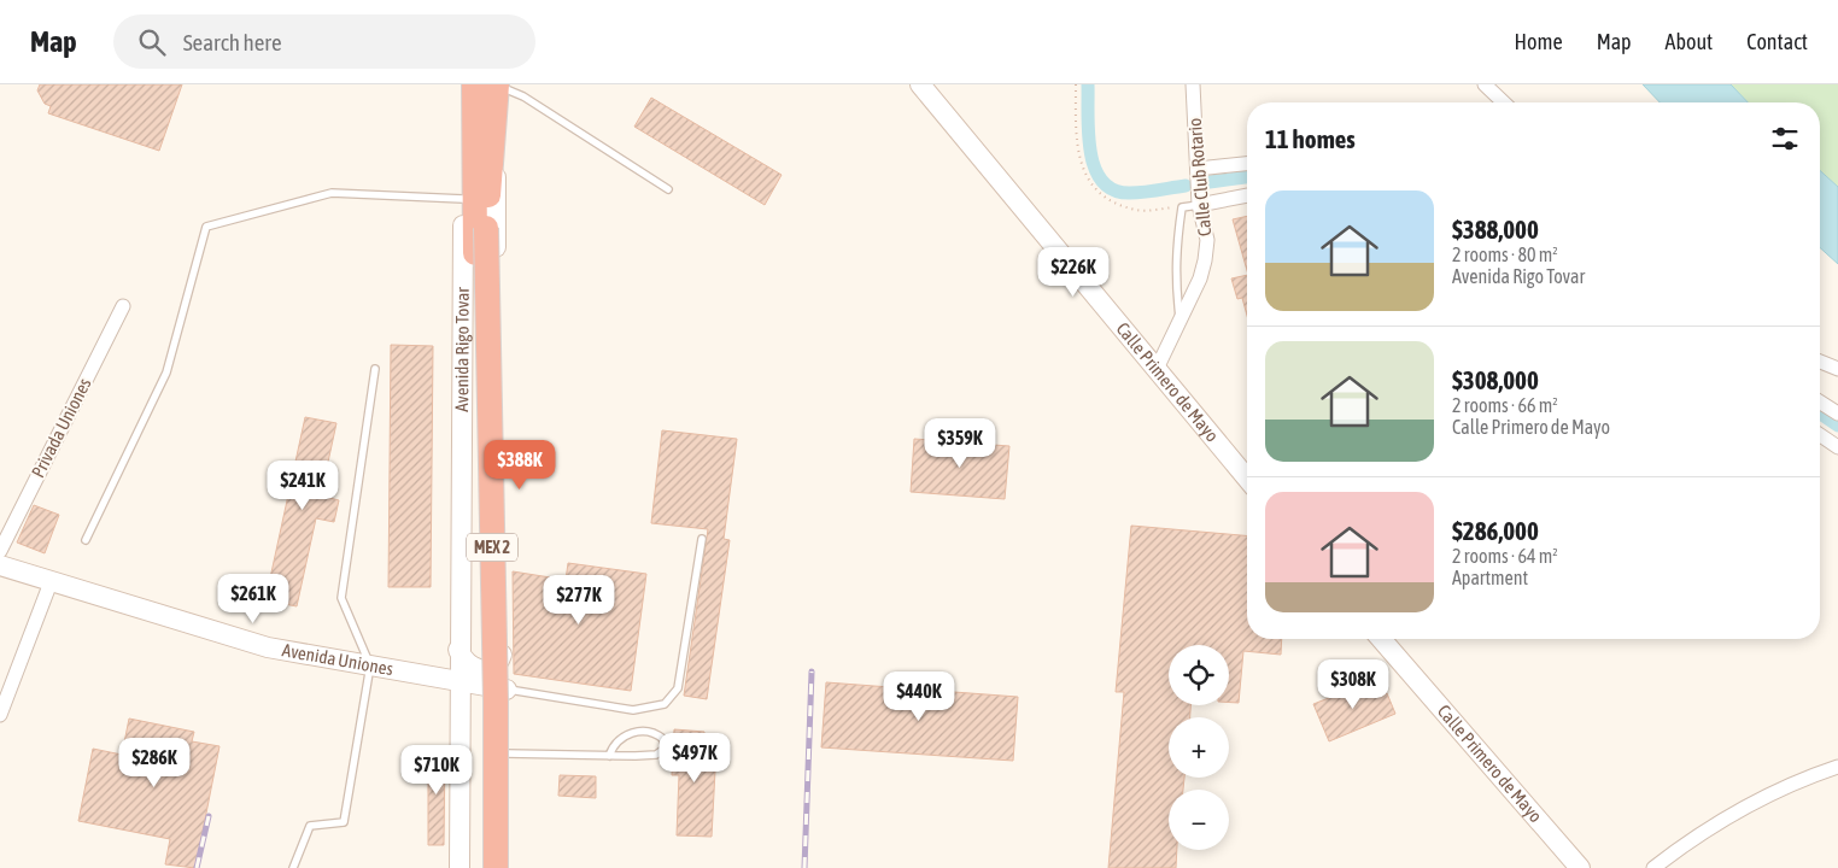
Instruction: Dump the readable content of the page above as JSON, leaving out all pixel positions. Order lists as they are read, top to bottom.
{
  "streets": {
    "highway": ["Avenida Rigo Tovar", "MEX 2"],
    "street": [
      "Calle Club Rotario",
      "Calle Primero de Mayo",
      "Privada Uniones",
      "Avenida Uniones"
    ]
  },
  "crossings": [
    ["Calle Club Rotario", "Calle Primero de Mayo"],
    ["Avenida Rigo Tovar", "Avenida Uniones"]
  ],
  "page": {
    "header": "Map",
    "search": "Search here",
    "nav": [
      "Home",
      "Map",
      "About",
      "Contact"
    ],
    "heading": "11 homes",
    "list": [
      {
        "name": "$388,000",
        "note": "2 rooms · 80 m² · Avenida Rigo Tovar"
      },
      {
        "name": "$308,000",
        "note": "2 rooms · 66 m² · Calle Primero de Mayo"
      },
      {
        "name": "$286,000",
        "note": "2 rooms · 64 m² · Apartment"
      }
    ],
    "price": [
      "$226K",
      "$359K",
      "$388K",
      "$241K",
      "$261K",
      "$277K",
      "$308K",
      "$440K",
      "$497K",
      "$286K",
      "$710K"
    ],
    "map_buttons": ["+", "−"]
  }
}
